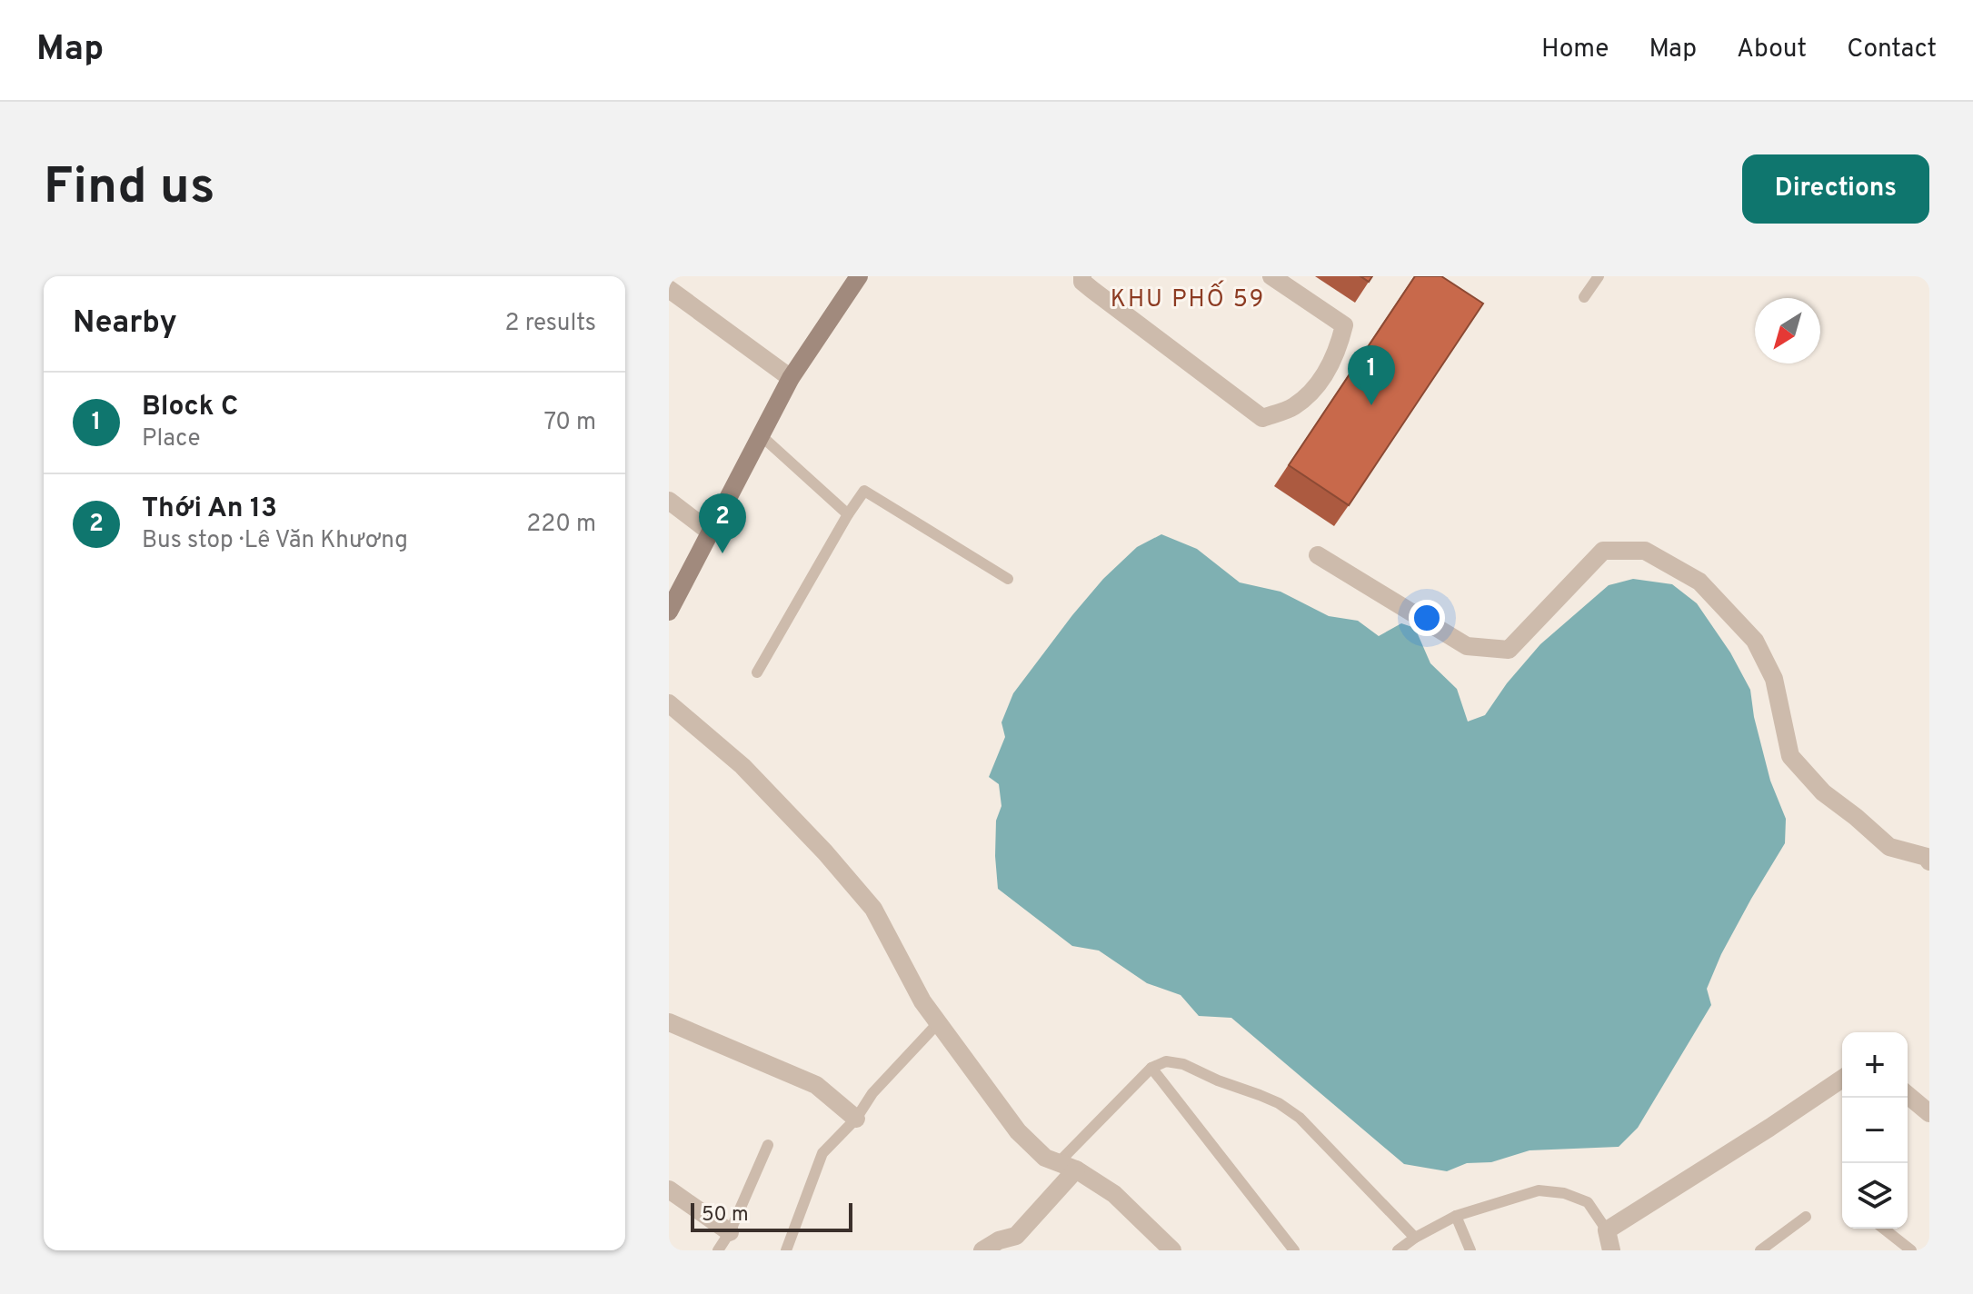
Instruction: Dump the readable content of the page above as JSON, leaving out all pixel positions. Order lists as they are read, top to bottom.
{
  "districts": ["KHU PHỐ 59"],
  "scale_bar": "50 m",
  "north": "bottom left",
  "page": {
    "header": "Map",
    "nav": [
      "Home",
      "Map",
      "About",
      "Contact"
    ],
    "buttons": "Directions",
    "title": "Find us",
    "heading": ["Nearby", "2 results"],
    "pins": ["1", "2"],
    "list": [
      {
        "mark": "1",
        "name": "Block C",
        "note": "Place",
        "value": "70 m"
      },
      {
        "mark": "2",
        "name": "Thới An 13",
        "note": "Bus stop · Lê Văn Khương",
        "value": "220 m"
      }
    ],
    "map_buttons": ["+", "−"],
    "scale": "50 m"
  }
}
